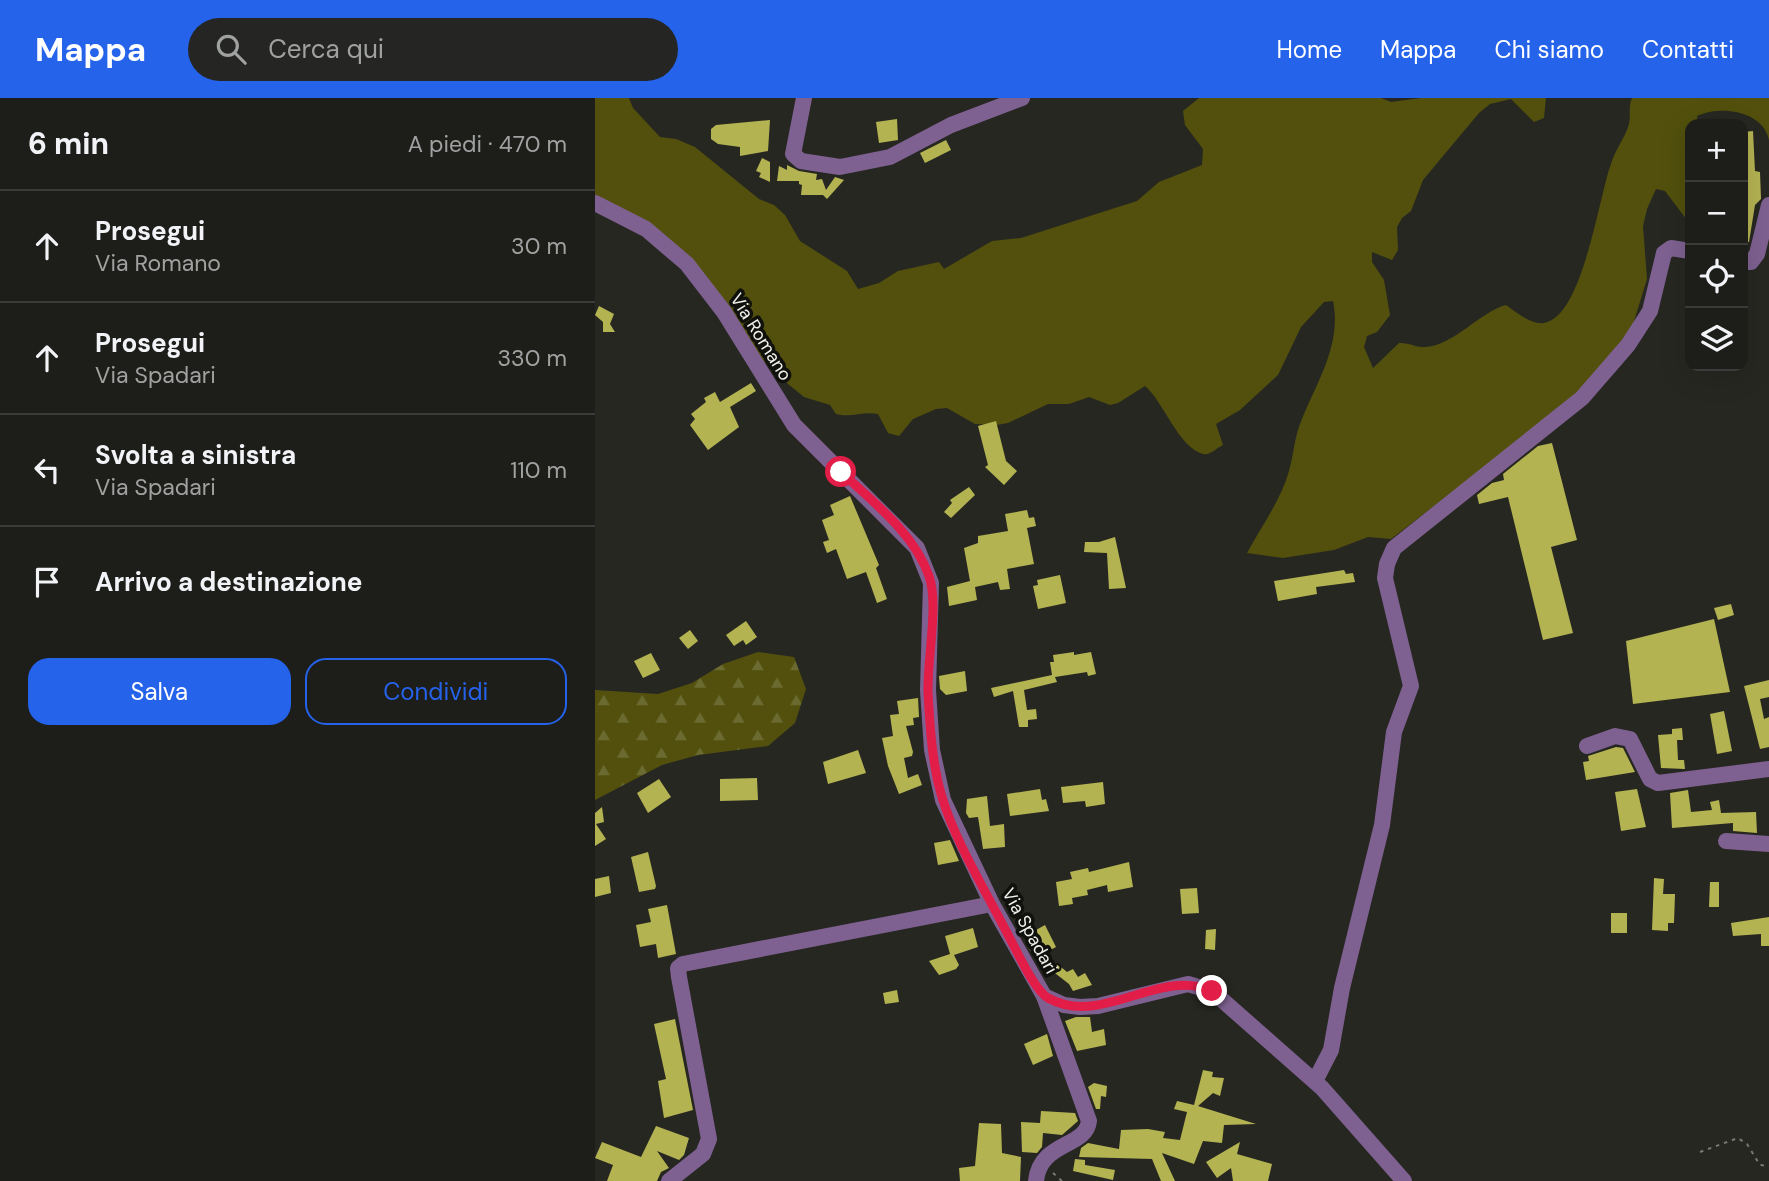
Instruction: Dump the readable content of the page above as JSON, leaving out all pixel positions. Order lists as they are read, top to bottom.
{
  "streets": {
    "street": ["Via Romano", "Via Spadari"]
  },
  "crossings": [
    ["Via Romano", "Via Spadari"]
  ],
  "page": {
    "header": "Mappa",
    "search": "Cerca qui",
    "nav": [
      "Home",
      "Mappa",
      "Chi siamo",
      "Contatti"
    ],
    "heading": ["6 min", "A piedi · 470 m"],
    "map_buttons": ["+", "−"],
    "list": [
      ["Prosegui", "Via Romano", "30 m"],
      ["Prosegui", "Via Spadari", "330 m"],
      ["Svolta a sinistra", "Via Spadari", "110 m"],
      "Arrivo a destinazione"
    ],
    "buttons": ["Salva", "Condividi"]
  }
}
